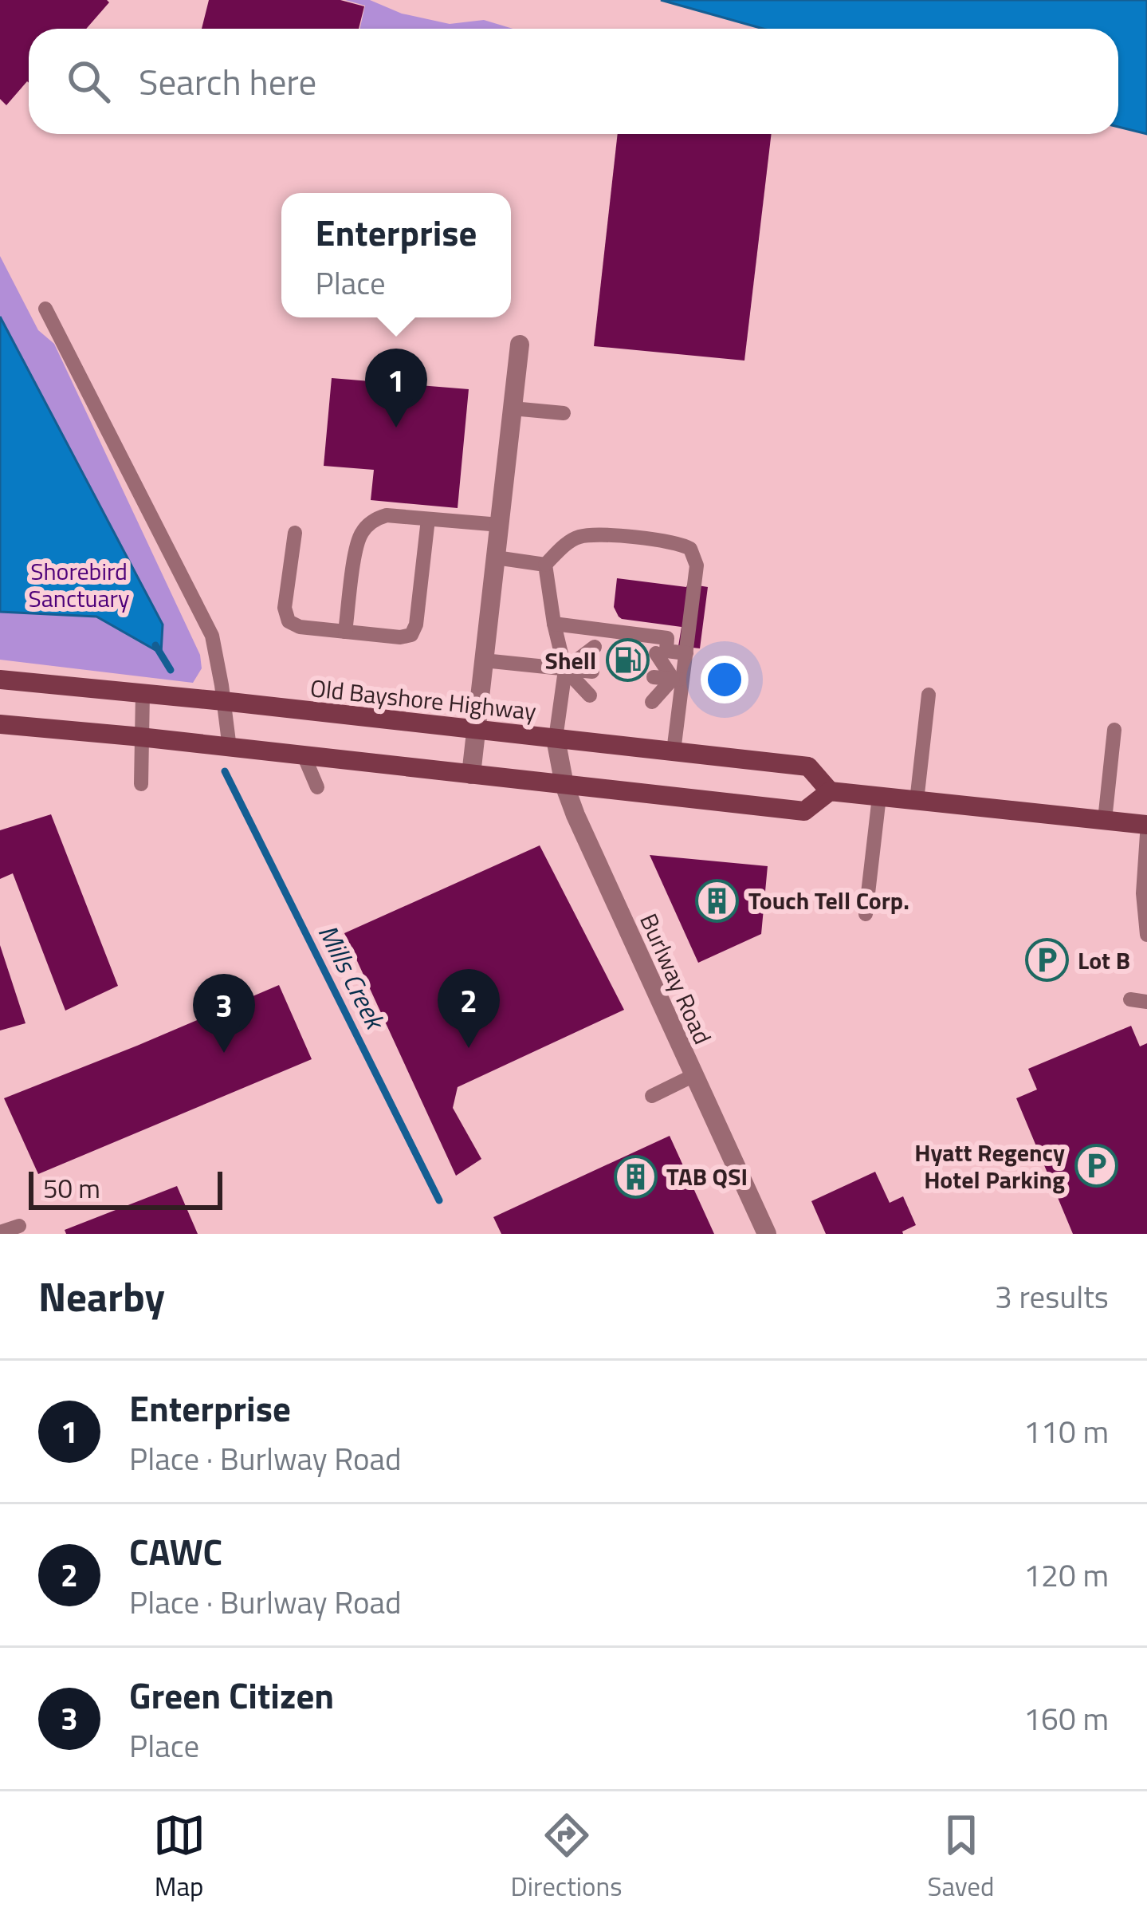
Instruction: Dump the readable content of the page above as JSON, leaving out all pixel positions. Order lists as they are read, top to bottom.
{
  "streets": {
    "main road": ["Old Bayshore Highway"],
    "street": ["Burlway Road"]
  },
  "crossings": [
    ["Old Bayshore Highway", "Burlway Road"]
  ],
  "water": ["Mills Creek"],
  "parks": ["Shorebird Sanctuary"],
  "places": {
    "fuel station": ["Shell"],
    "building": ["Touch Tell Corp.", "TAB QSI"],
    "parking": ["Lot B", "Hyatt Regency Hotel Parking"]
  },
  "scale_bar": "50 m",
  "page": {
    "search": "Search here",
    "popup": ["Enterprise", "Place"],
    "pins": ["1", "2", "3"],
    "scale": "50 m",
    "heading": ["Nearby", "3 results"],
    "list": [
      {
        "mark": "1",
        "name": "Enterprise",
        "note": "Place · Burlway Road",
        "value": "110 m"
      },
      {
        "mark": "2",
        "name": "CAWC",
        "note": "Place · Burlway Road",
        "value": "120 m"
      },
      {
        "mark": "3",
        "name": "Green Citizen",
        "note": "Place",
        "value": "160 m"
      }
    ],
    "nav": ["Map", "Directions", "Saved"]
  }
}
